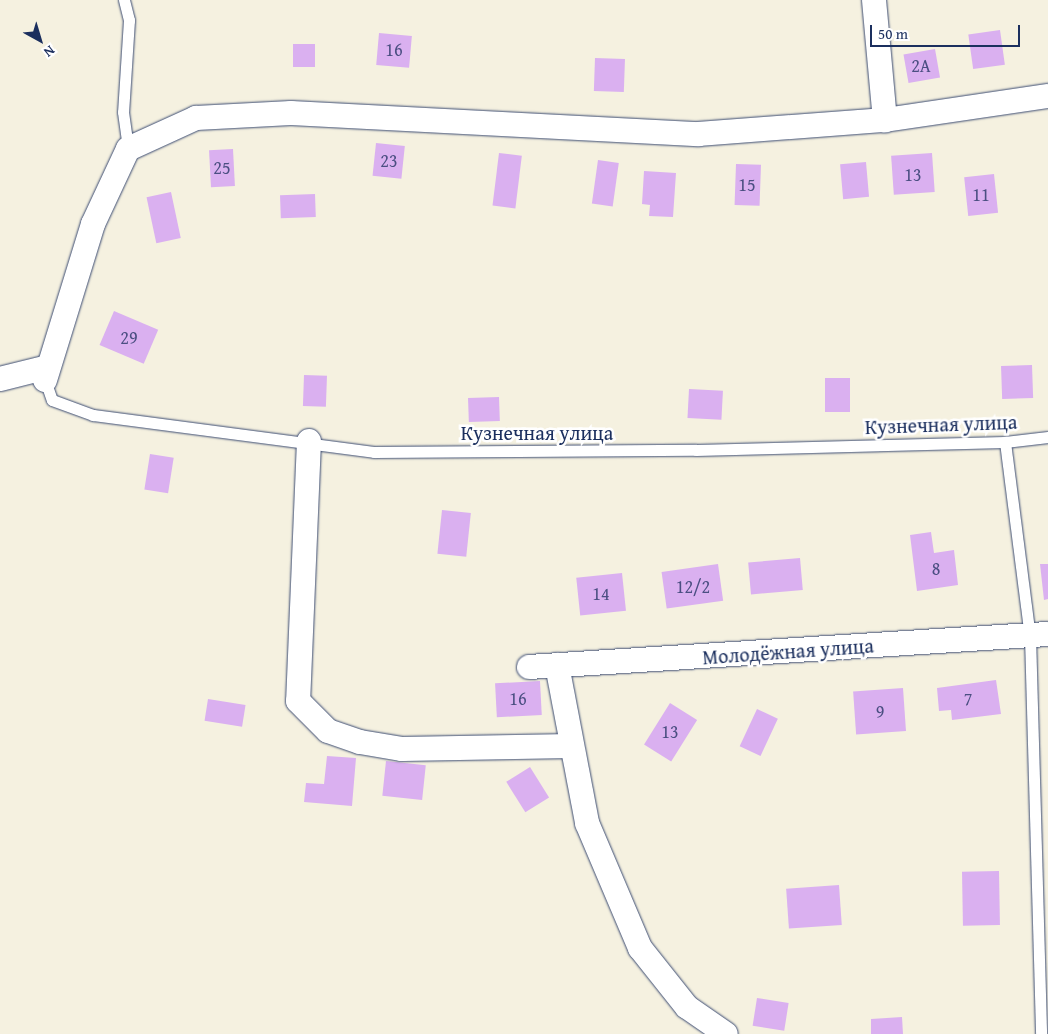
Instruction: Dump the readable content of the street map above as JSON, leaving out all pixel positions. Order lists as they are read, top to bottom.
{
  "streets": {
    "street": ["Молодёжная улица"],
    "lane": ["Кузнечная улица"]
  },
  "house_numbers": [
    "16",
    "2А",
    "23",
    "25",
    "13",
    "15",
    "11",
    "29",
    "8",
    "12/2",
    "14",
    "16",
    "7",
    "9",
    "13"
  ],
  "scale_bar": "50 m",
  "north": "bottom right"
}
